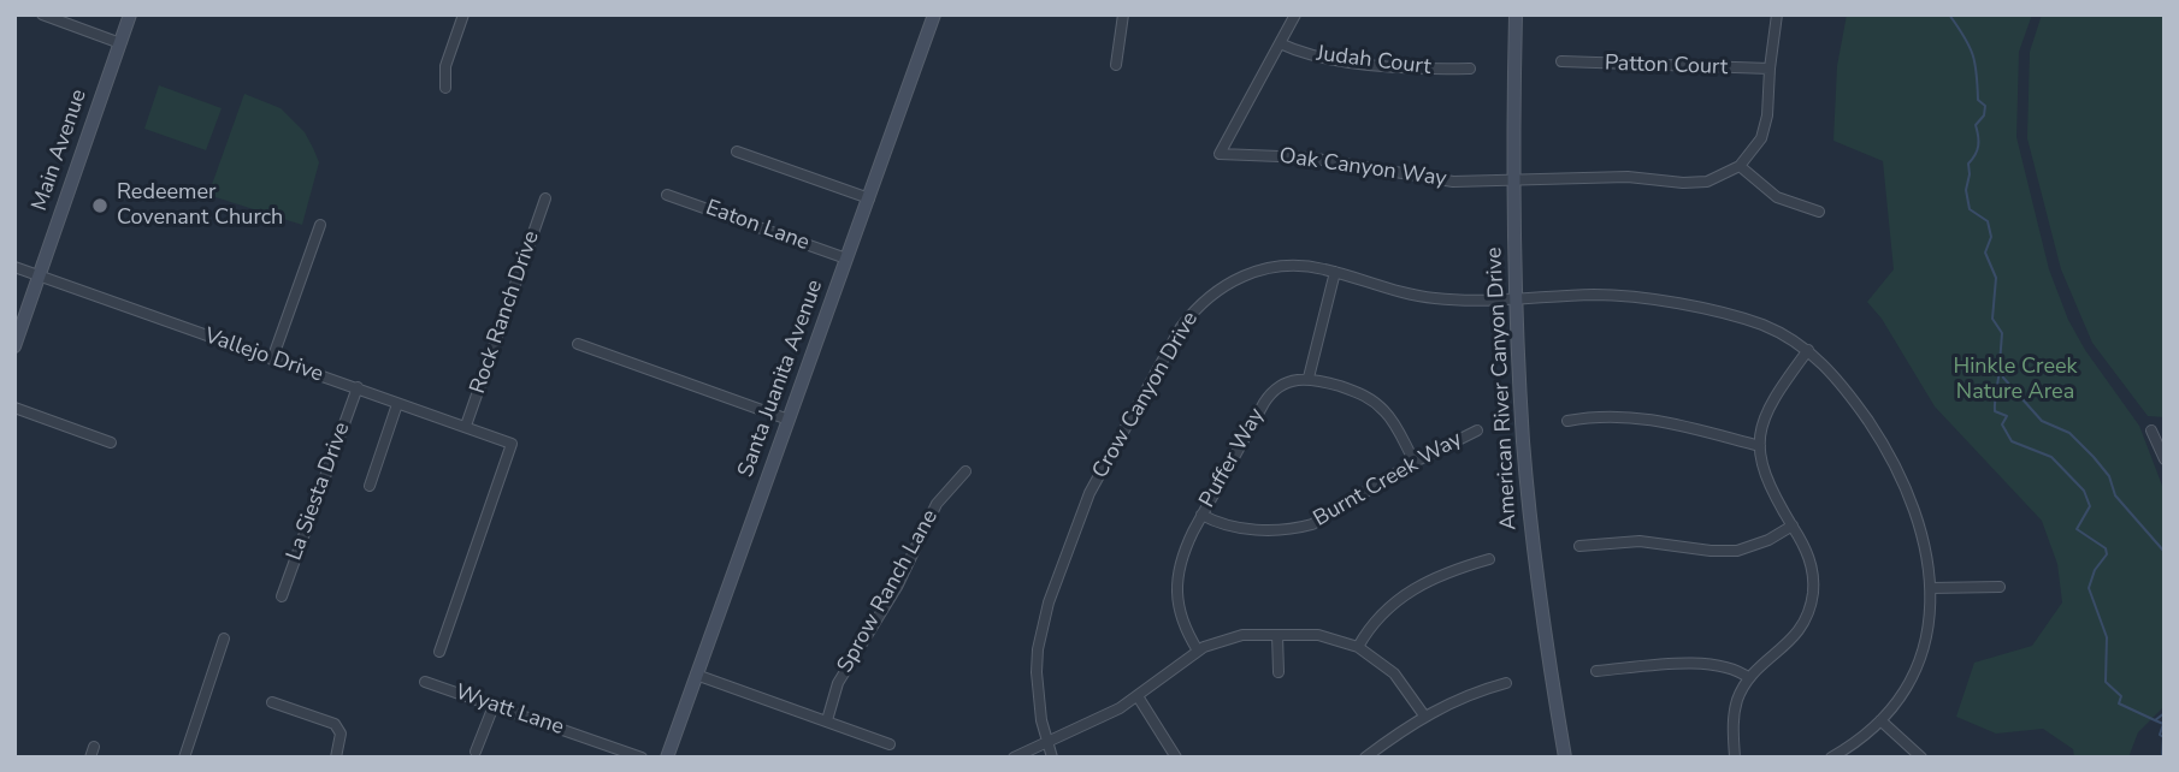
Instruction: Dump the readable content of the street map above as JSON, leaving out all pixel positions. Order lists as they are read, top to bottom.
{
  "streets": {
    "street": [
      "Judah Court",
      "Patton Court",
      "Main Avenue",
      "Oak Canyon Way",
      "Eaton Lane",
      "Rock Ranch Drive",
      "Vallejo Drive",
      "Santa Juanita Avenue",
      "American River Canyon Drive",
      "Crow Canyon Drive",
      "Puffer Way",
      "Burnt Creek Way",
      "La Siesta Drive",
      "Sprow Ranch Lane",
      "Wyatt Lane"
    ]
  },
  "crossings": [
    ["Judah Court", "Oak Canyon Way"],
    ["Main Avenue", "Vallejo Drive"],
    ["Oak Canyon Way", "American River Canyon Drive"],
    ["Eaton Lane", "Santa Juanita Avenue"],
    ["Rock Ranch Drive", "Vallejo Drive"],
    ["Vallejo Drive", "La Siesta Drive"],
    ["American River Canyon Drive", "Crow Canyon Drive"],
    ["Puffer Way", "Burnt Creek Way"]
  ],
  "parks": ["Hinkle Creek Nature Area"],
  "places": ["Redeemer Covenant Church"]
}
